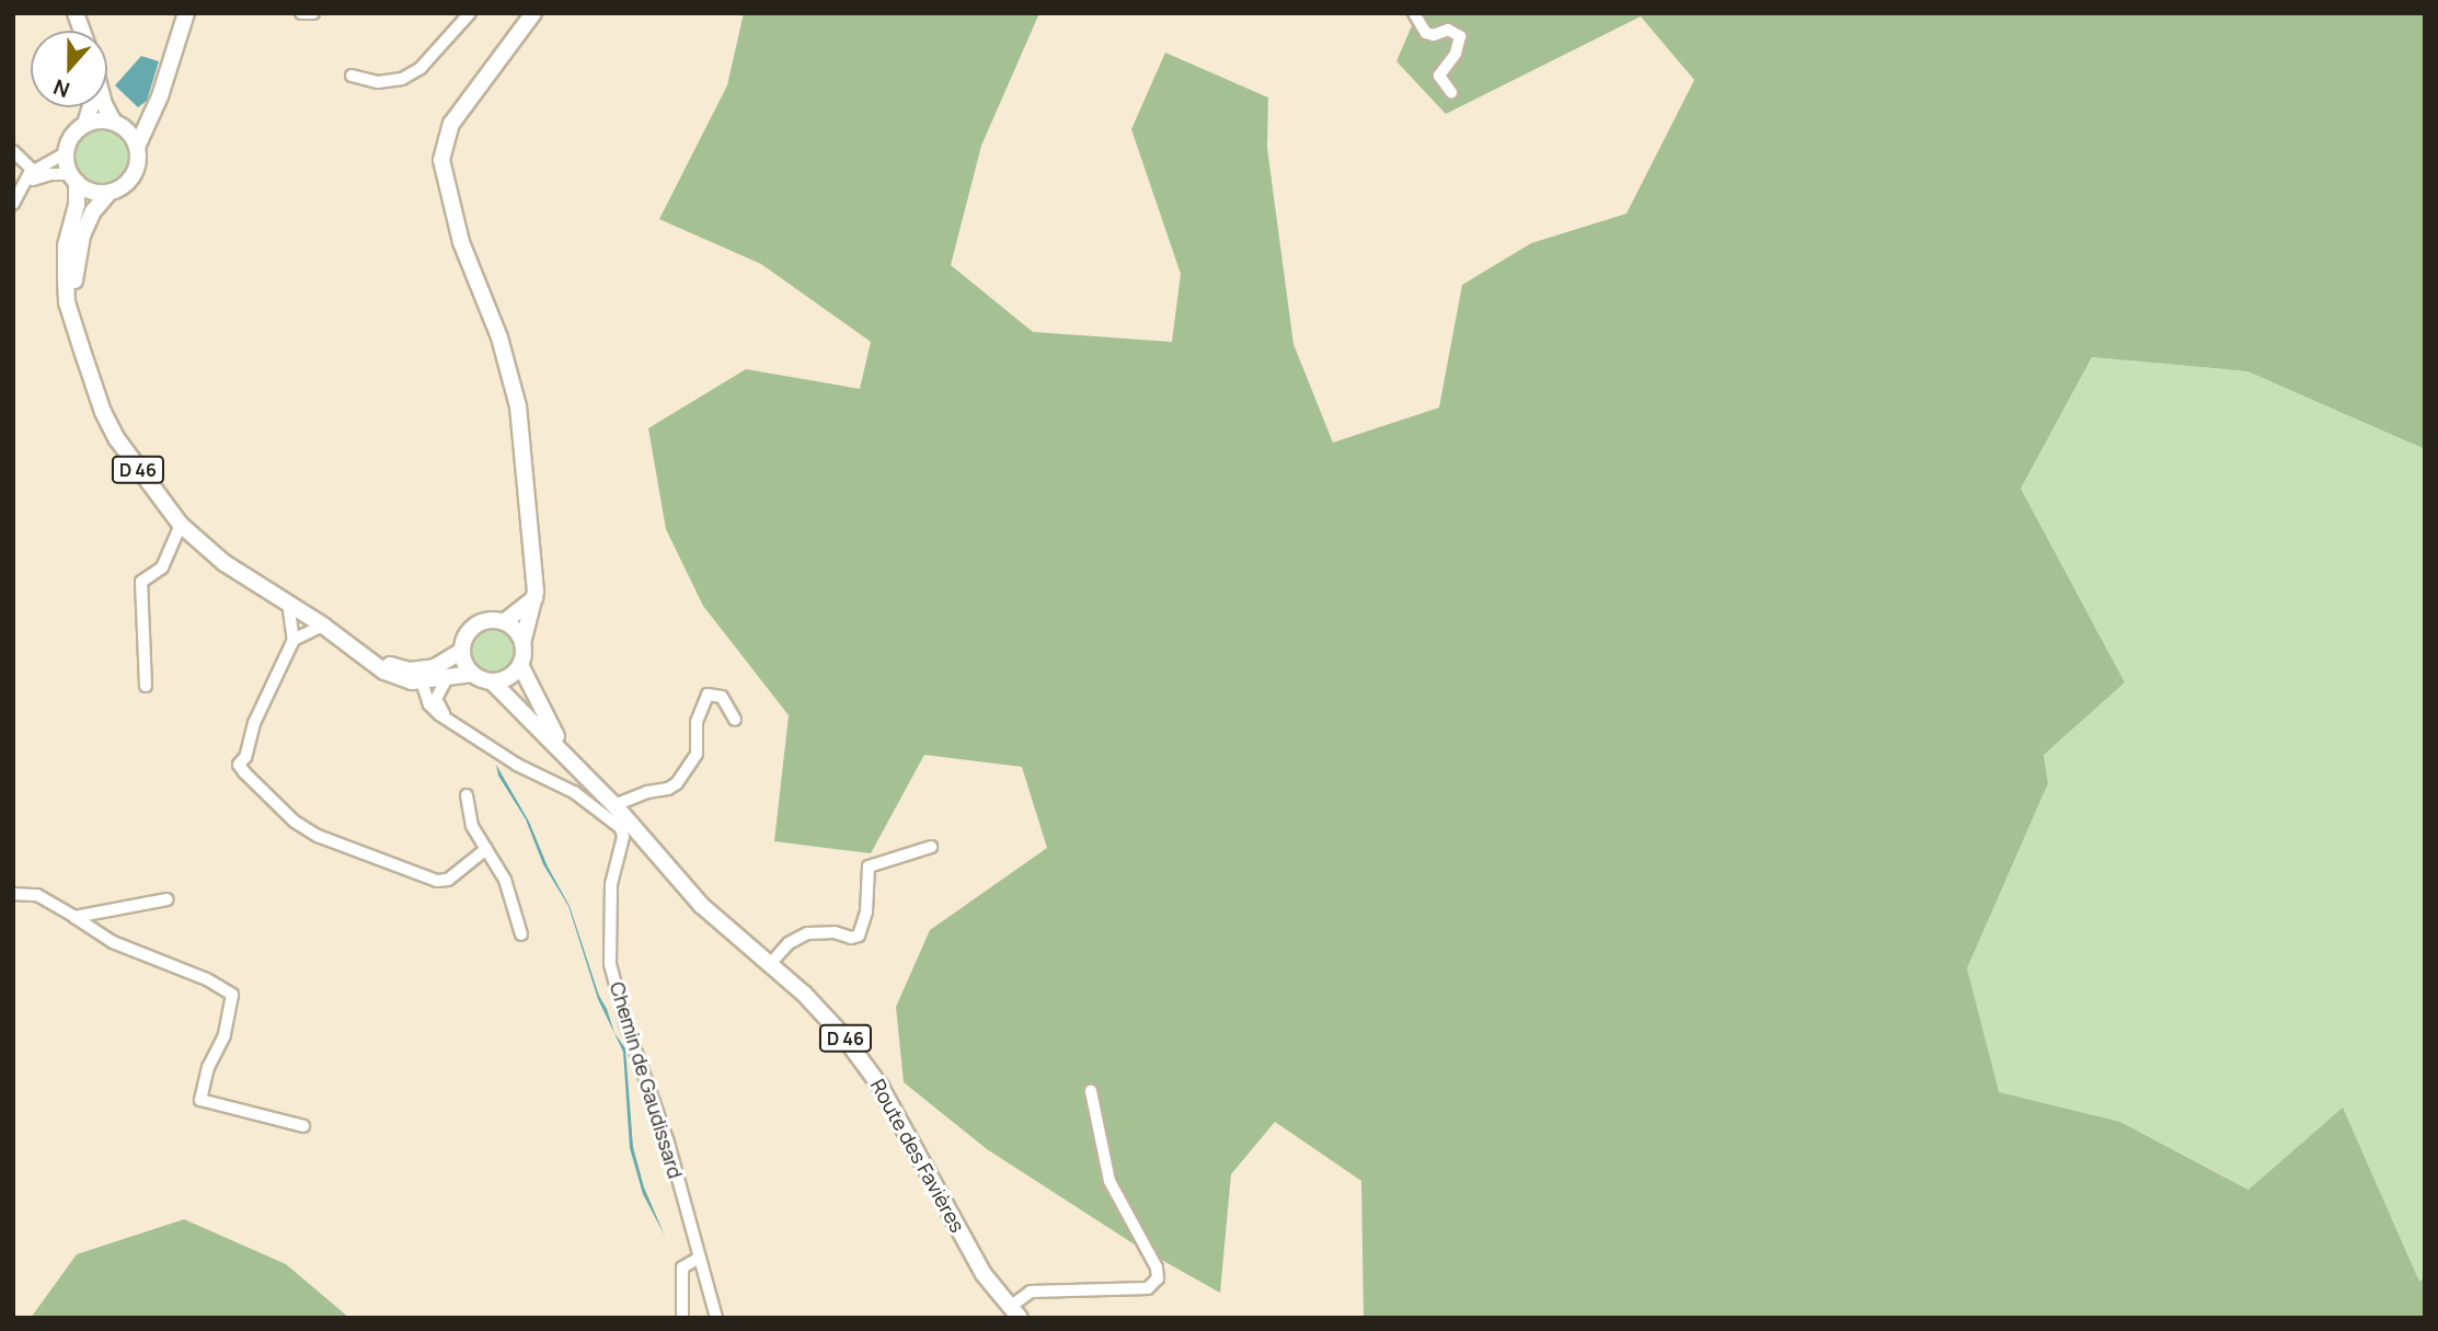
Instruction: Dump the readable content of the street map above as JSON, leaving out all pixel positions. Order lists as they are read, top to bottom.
{
  "streets": {
    "main road": ["D 46", "Route des Favières"],
    "street": ["Chemin de Gaudissard"]
  },
  "crossings": [
    ["D 46", "Route des Favières"]
  ],
  "north": "bottom"
}
